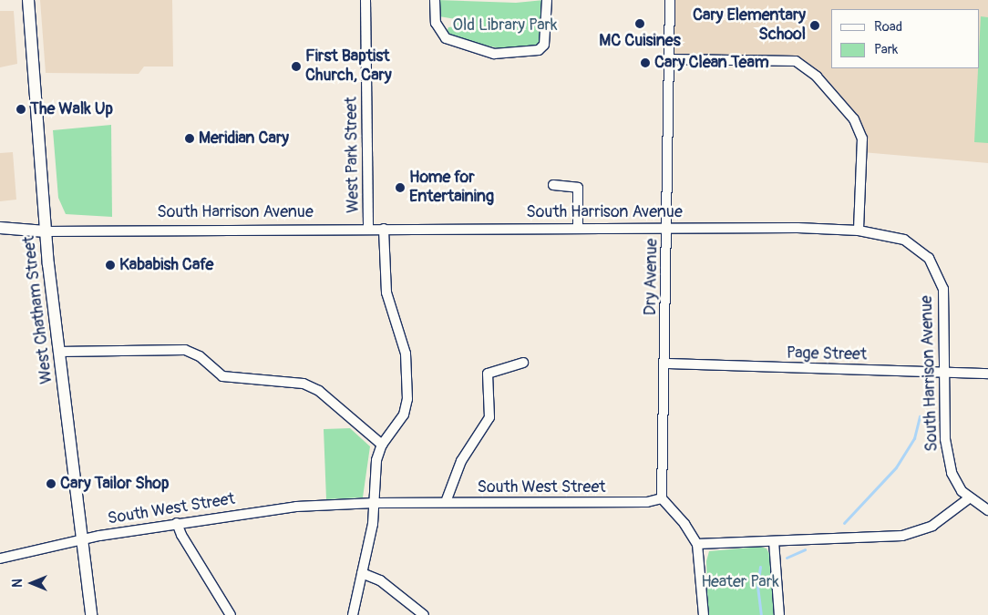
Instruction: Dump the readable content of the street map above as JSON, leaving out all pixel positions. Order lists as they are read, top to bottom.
{
  "streets": {
    "main road": ["South Harrison Avenue", "West Chatham Street"],
    "street": [
      "West Park Street",
      "Dry Avenue",
      "Page Street",
      "South West Street"
    ]
  },
  "crossings": [
    ["West Park Street", "South Harrison Avenue"],
    ["South Harrison Avenue", "Dry Avenue"],
    ["South Harrison Avenue", "West Chatham Street"],
    ["South Harrison Avenue", "Page Street"],
    ["Dry Avenue", "Page Street"],
    ["Dry Avenue", "South West Street"],
    ["West Chatham Street", "South West Street"]
  ],
  "parks": ["Old Library Park", "Heater Park"],
  "places": [
    "MC Cuisines",
    "Cary Elementary School",
    "Cary Clean Team",
    "First Baptist Church, Cary",
    "The Walk Up",
    "Meridian Cary",
    "Home for Entertaining",
    "Kababish Cafe",
    "Cary Tailor Shop"
  ],
  "legend": ["Road", "Park"],
  "north": "left"
}
